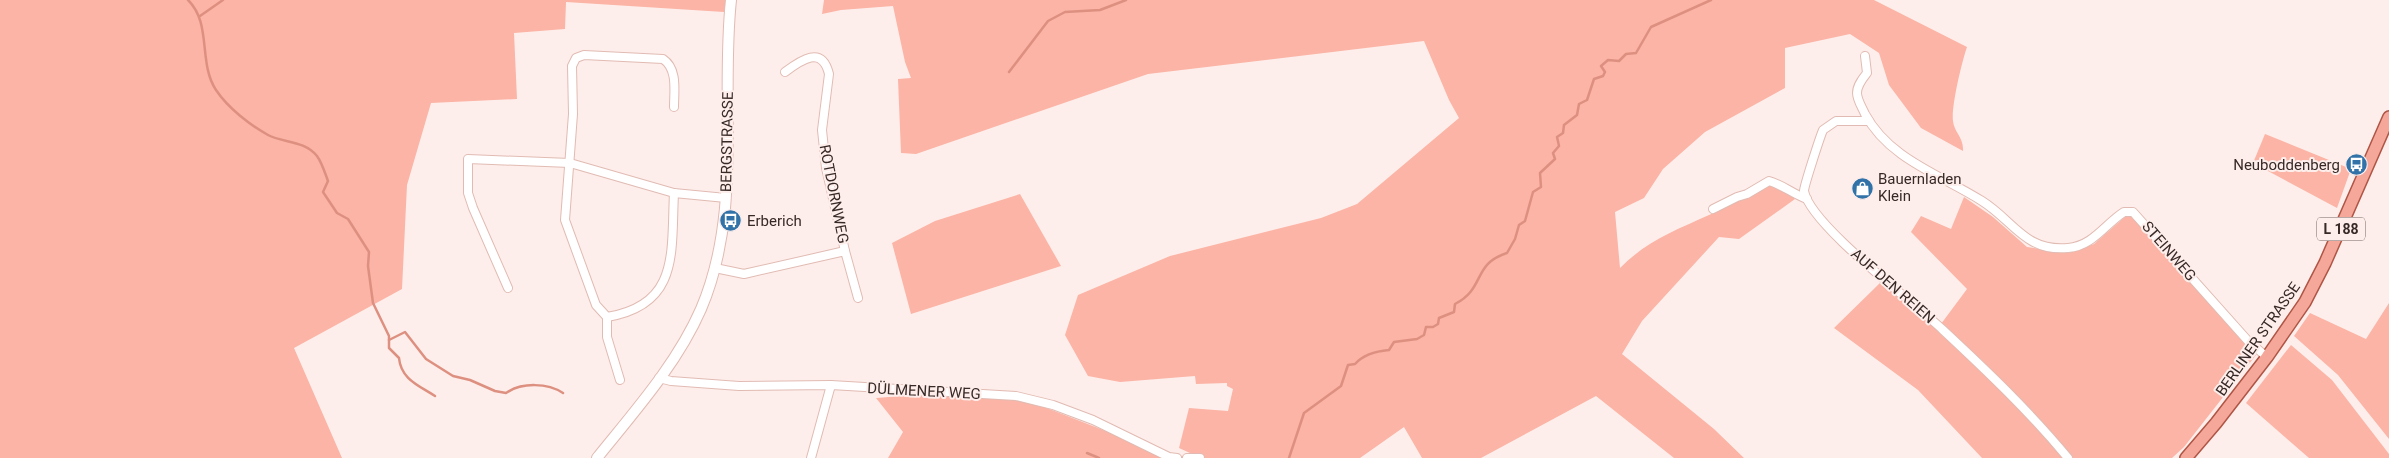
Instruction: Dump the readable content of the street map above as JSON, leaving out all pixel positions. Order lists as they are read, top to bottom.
{
  "streets": {
    "main road": ["L 188", "BERLINER STRASSE"],
    "street": [
      "BERGSTRASSE",
      "ROTDORNWEG",
      "STEINWEG",
      "AUF DEN REIEN",
      "DÜLMENER WEG"
    ]
  },
  "crossings": [
    ["BERGSTRASSE", "DÜLMENER WEG"],
    ["STEINWEG", "BERLINER STRASSE"]
  ],
  "places": {
    "bus stop": ["Neuboddenberg", "Erberich"],
    "shop": ["Bauernladen Klein"]
  }
}
